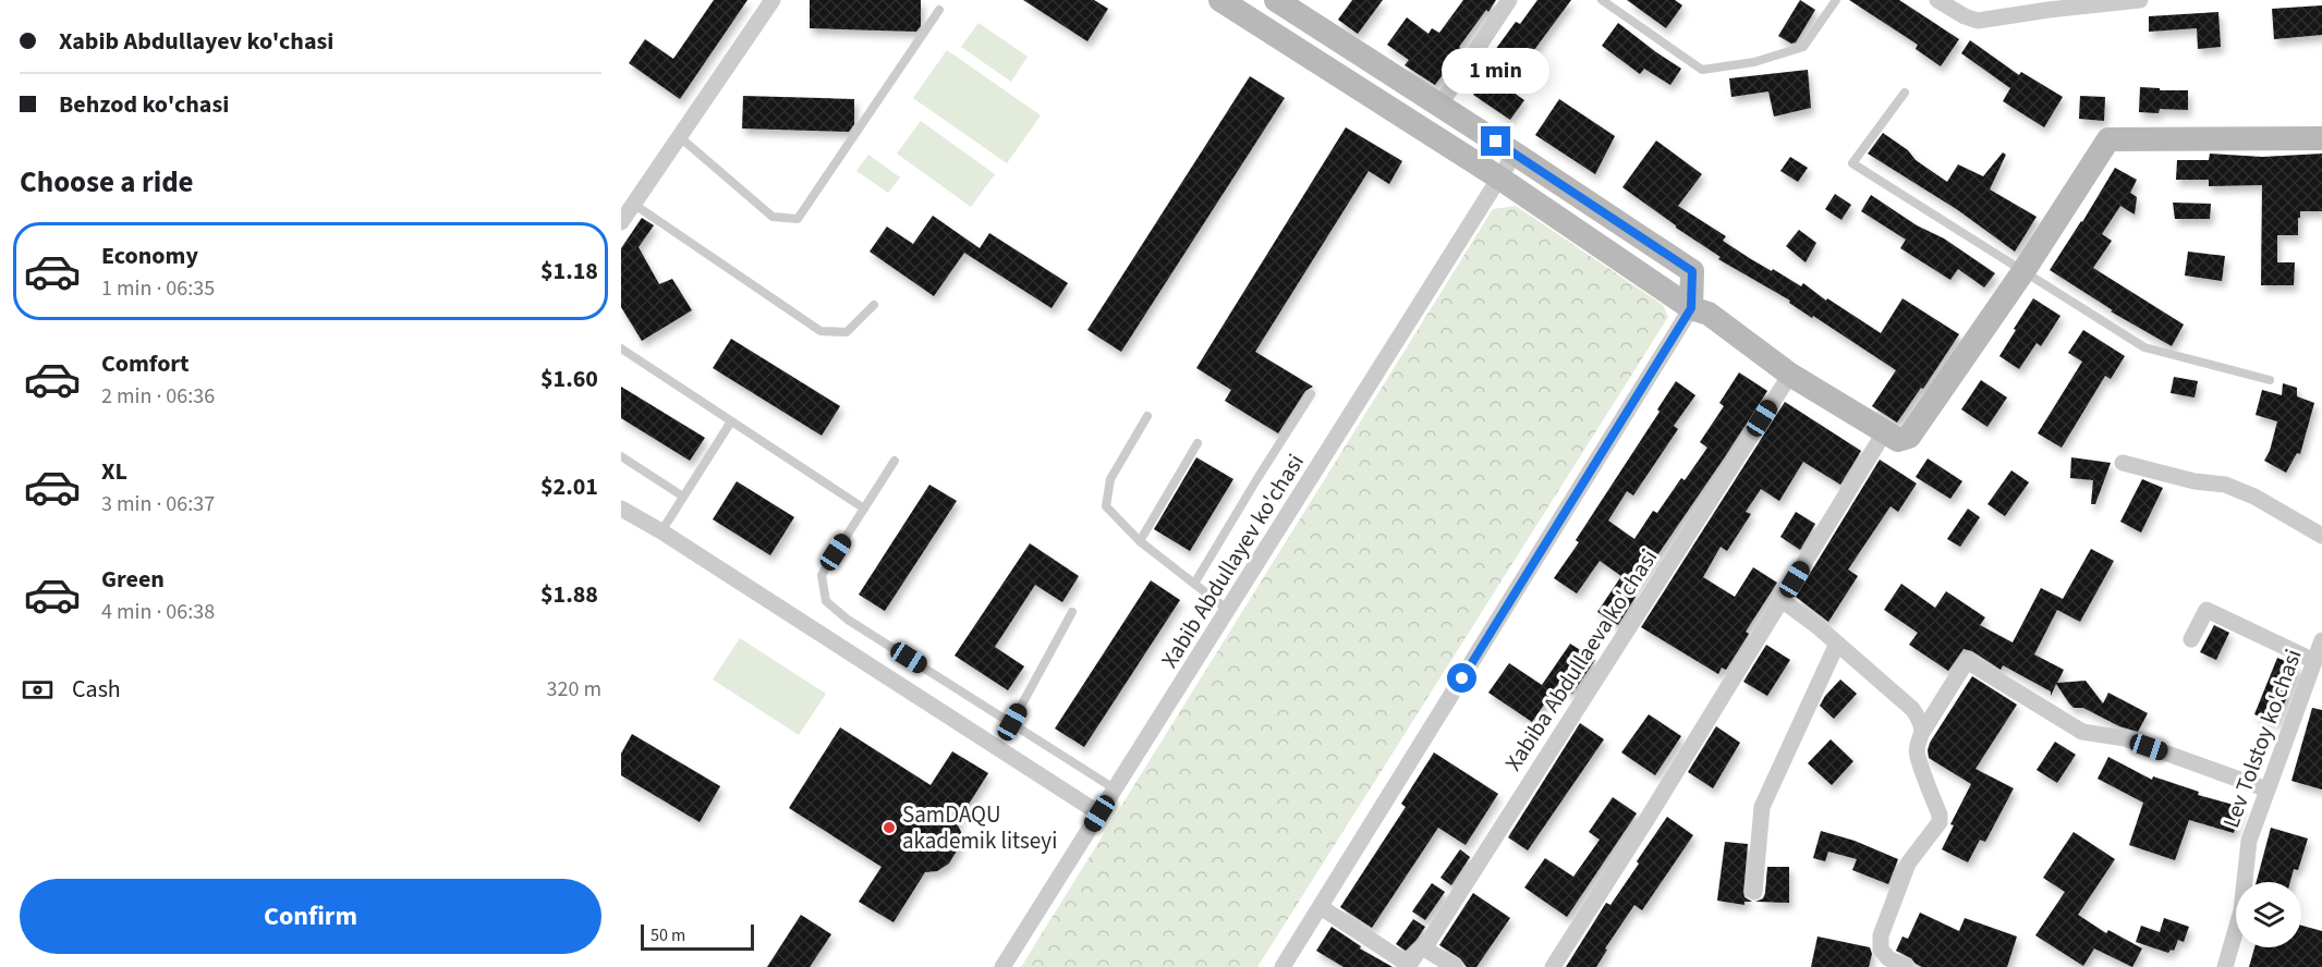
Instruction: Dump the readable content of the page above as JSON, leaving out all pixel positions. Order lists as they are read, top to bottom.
{
  "streets": {
    "street": ["Xabib Abdullayev ko'chasi", "Xabiba Abdullaeva ko'chasi", "Lev Tolstoy ko'chasi"]
  },
  "places": ["SamDAQU akademik litseyi"],
  "scale_bar": "50 m",
  "page": {
    "banner": ["Xabib Abdullayev ko'chasi", "Behzod ko'chasi"],
    "bubble": "1 min",
    "heading": "Choose a ride",
    "list": [
      {
        "name": "Economy",
        "note": "1 min · 06:35",
        "value": "$1.18"
      },
      {
        "name": "Comfort",
        "note": "2 min · 06:36",
        "value": "$1.60"
      },
      {
        "name": "XL",
        "note": "3 min · 06:37",
        "value": "$2.01"
      },
      {
        "name": "Green",
        "note": "4 min · 06:38",
        "value": "$1.88"
      }
    ],
    "pay": ["Cash", "320 m"],
    "buttons": "Confirm",
    "scale": "50 m"
  }
}
